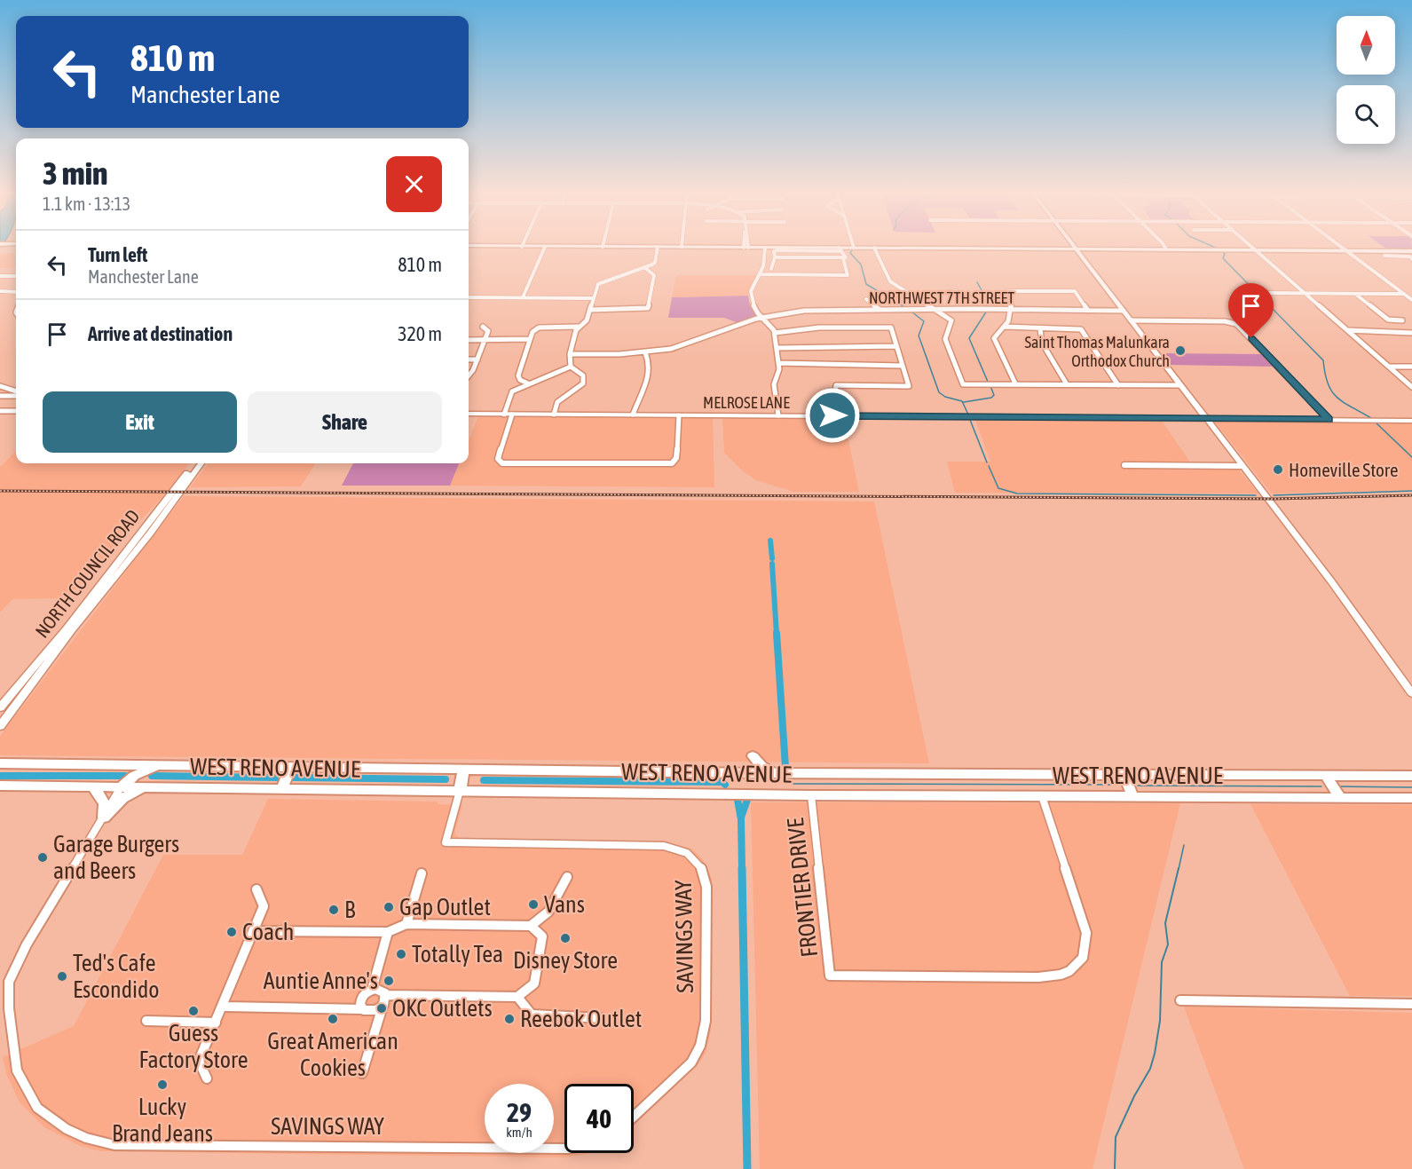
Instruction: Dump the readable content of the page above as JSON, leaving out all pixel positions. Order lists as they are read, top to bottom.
{
  "streets": {
    "main road": ["MELROSE LANE", "NORTH COUNCIL ROAD", "WEST RENO AVENUE"],
    "street": ["NORTHWEST 7TH STREET", "FRONTIER DRIVE", "SAVINGS WAY"]
  },
  "crossings": [
    ["WEST RENO AVENUE", "FRONTIER DRIVE"],
    ["WEST RENO AVENUE", "SAVINGS WAY"]
  ],
  "places": [
    "Saint Thomas Malunkara Orthodox Church",
    "Homeville Store",
    "Garage Burgers and Beers",
    "Vans",
    "Gap Outlet",
    "B",
    "Coach",
    "Disney Store",
    "Totally Tea",
    "Ted's Cafe Escondido",
    "Auntie Anne's",
    "OKC Outlets",
    "Guess Factory Store",
    "Great American Cookies",
    "Reebok Outlet",
    "Lucky Brand Jeans"
  ],
  "north": "top",
  "page": {
    "turn": ["810 m", "Manchester Lane"],
    "heading": ["3 min", "1.1 km · 13:13"],
    "list": [
      {
        "name": "Turn left",
        "note": "Manchester Lane",
        "value": "810 m"
      },
      {
        "name": "Arrive at destination",
        "value": "320 m"
      }
    ],
    "buttons": ["Exit", "Share"],
    "speed": "29 km/h",
    "limit": "40"
  }
}
